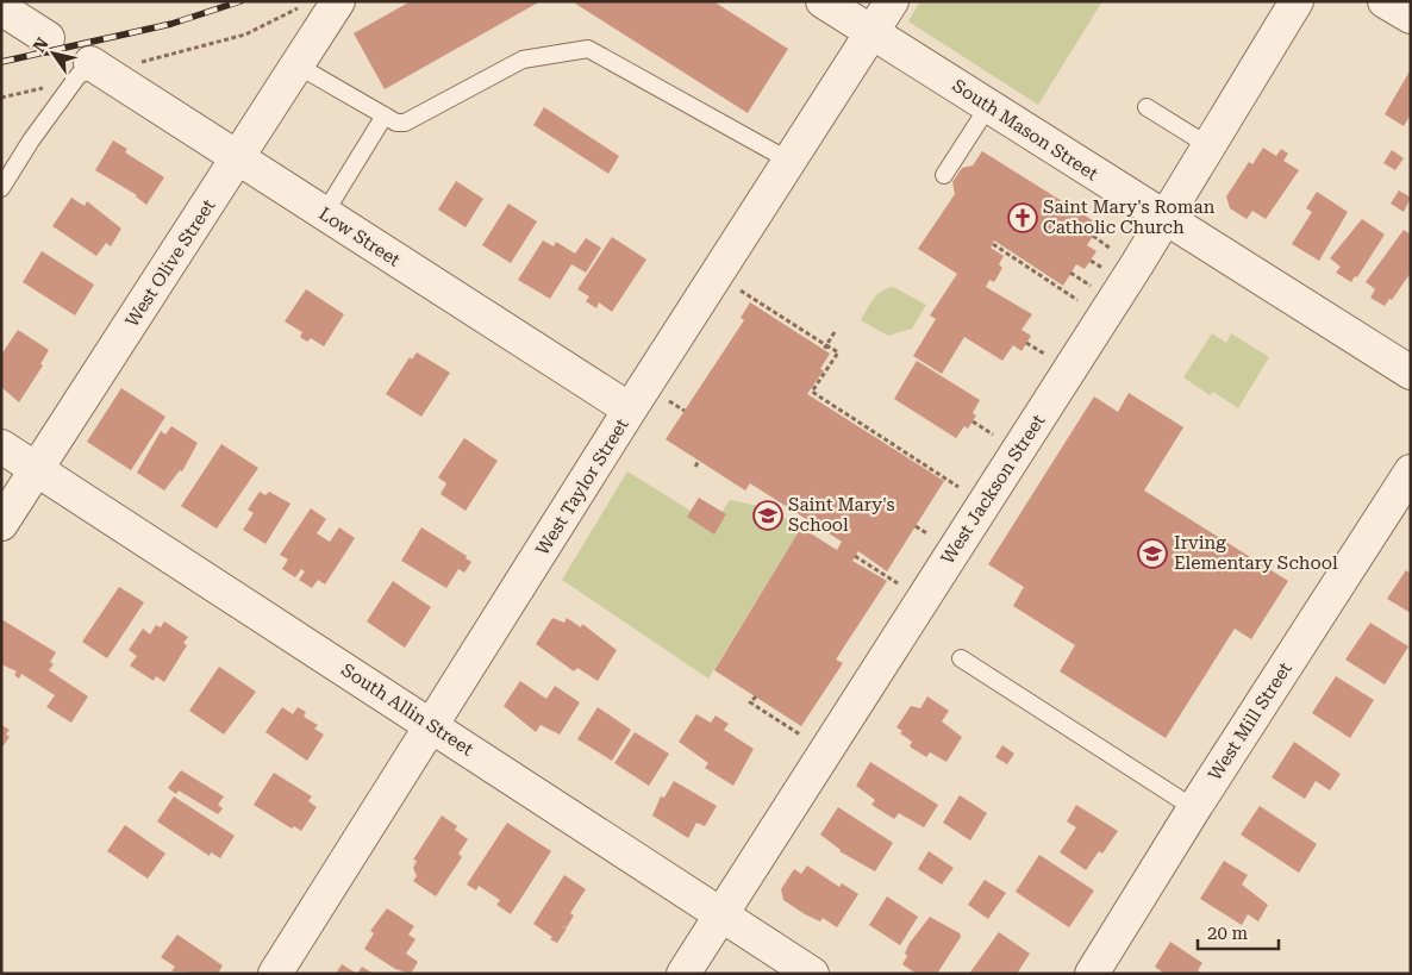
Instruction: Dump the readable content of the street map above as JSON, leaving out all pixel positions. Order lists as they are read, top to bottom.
{
  "streets": {
    "street": [
      "South Mason Street",
      "Low Street",
      "West Olive Street",
      "West Taylor Street",
      "West Jackson Street",
      "South Allin Street",
      "West Mill Street"
    ]
  },
  "crossings": [
    ["South Mason Street", "West Taylor Street"],
    ["South Mason Street", "West Jackson Street"],
    ["Low Street", "West Olive Street"],
    ["Low Street", "West Taylor Street"],
    ["West Olive Street", "South Allin Street"],
    ["West Taylor Street", "South Allin Street"],
    ["West Jackson Street", "South Allin Street"]
  ],
  "places": {
    "church": ["Saint Mary's Roman Catholic Church"],
    "school or university": ["Saint Mary's School", "Irving Elementary School"]
  },
  "scale_bar": "20 m",
  "north": "top left"
}
